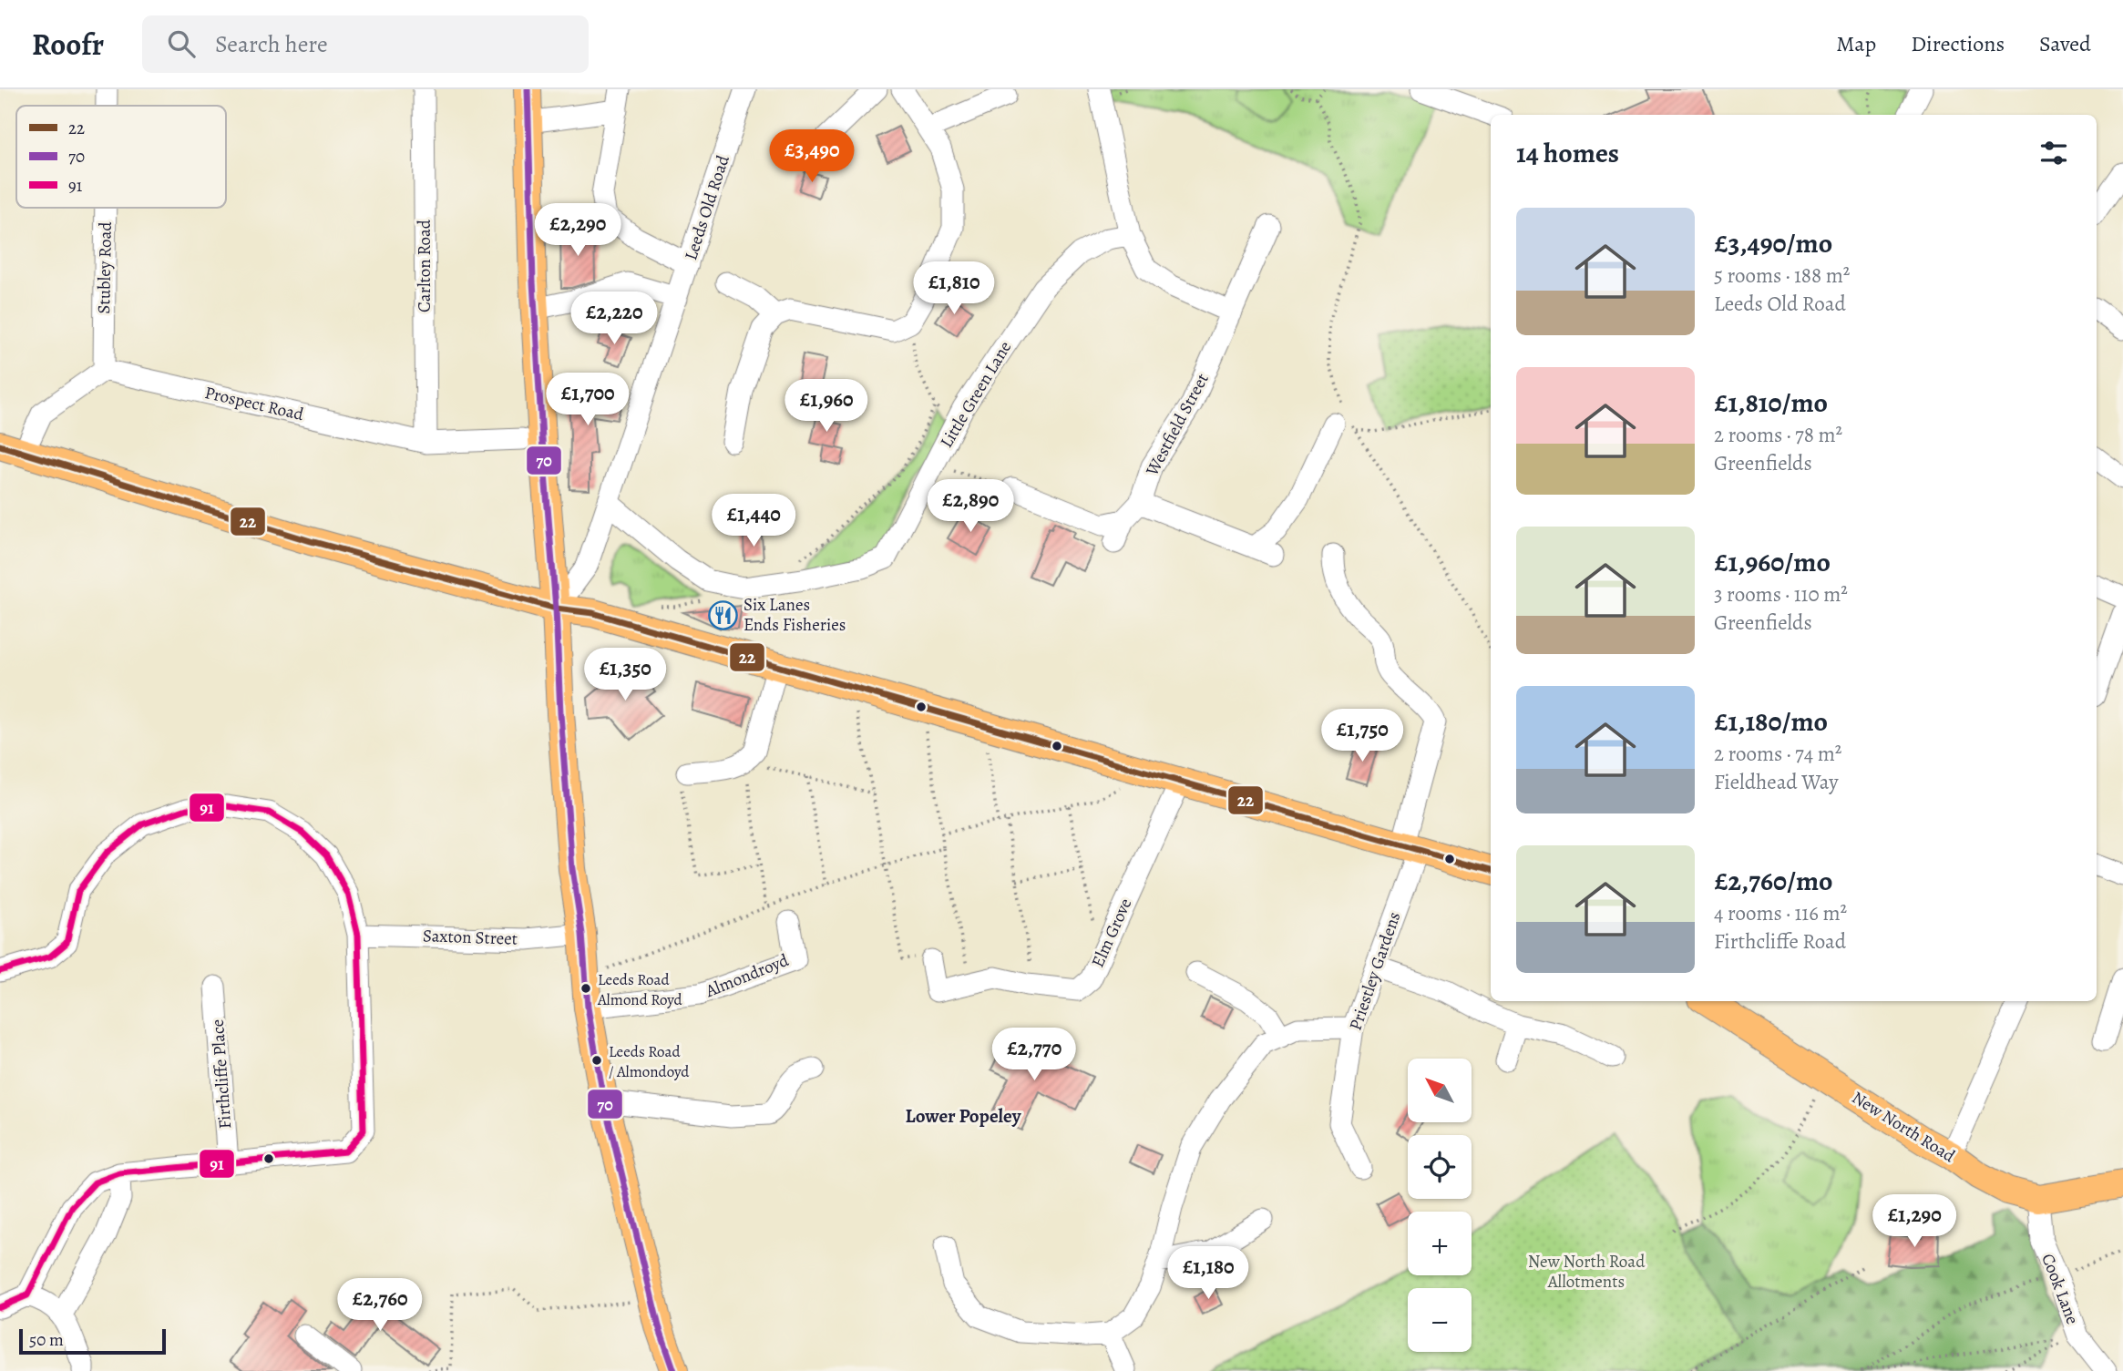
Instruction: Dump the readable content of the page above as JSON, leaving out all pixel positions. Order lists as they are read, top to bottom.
{
  "streets": {
    "main road": ["New North Road"],
    "street": [
      "Leeds Old Road",
      "Carlton Road",
      "Stubley Road",
      "Little Green Lane",
      "Prospect Road",
      "Westfield Street",
      "Elm Grove",
      "Saxton Street",
      "Priestley Gardens",
      "Almondroyd",
      "Firthcliffe Place",
      "Cook Lane"
    ]
  },
  "crossings": [
    ["Leeds Old Road", "Little Green Lane"],
    ["Carlton Road", "Prospect Road"],
    ["Stubley Road", "Prospect Road"],
    ["New North Road", "Cook Lane"]
  ],
  "districts": ["Lower Popeley"],
  "parks": ["New North Road Allotments"],
  "places": {
    "restaurant": ["Six Lanes Ends Fisheries"],
    "other": ["Leeds Road Almond Royd", "Leeds Road / Almondoyd"]
  },
  "lines": ["transit line 70", "transit line 22", "transit line 91"],
  "legend": ["22", "70", "91"],
  "scale_bar": "50 m",
  "north": "top left",
  "page": {
    "header": "Roofr",
    "search": "Search here",
    "nav": ["Map", "Directions", "Saved"],
    "heading": "14 homes",
    "price": [
      "£3,490",
      "£2,290",
      "£1,810",
      "£2,220",
      "£1,700",
      "£1,960",
      "£2,890",
      "£1,440",
      "£1,350",
      "£1,750",
      "£2,770",
      "£1,290",
      "£1,180",
      "£2,760"
    ],
    "list": [
      {
        "name": "£3,490/mo",
        "note": "5 rooms · 188 m² · Leeds Old Road"
      },
      {
        "name": "£1,810/mo",
        "note": "2 rooms · 78 m² · Greenfields"
      },
      {
        "name": "£1,960/mo",
        "note": "3 rooms · 110 m² · Greenfields"
      },
      {
        "name": "£1,180/mo",
        "note": "2 rooms · 74 m² · Fieldhead Way"
      },
      {
        "name": "£2,760/mo",
        "note": "4 rooms · 116 m² · Firthcliffe Road"
      }
    ],
    "map_buttons": ["+", "−"],
    "scale": "50 m"
  }
}
